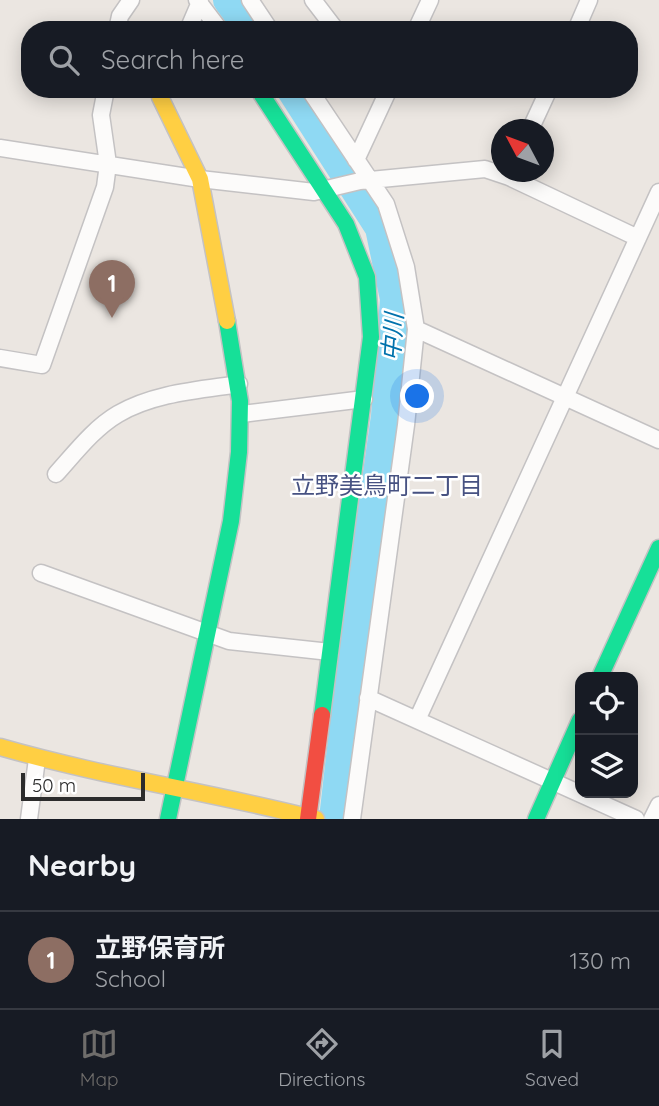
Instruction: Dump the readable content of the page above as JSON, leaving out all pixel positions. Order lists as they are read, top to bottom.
{
  "districts": ["立野美鳥町二丁目"],
  "water": ["中川"],
  "scale_bar": "50 m",
  "north": "top left",
  "page": {
    "search": "Search here",
    "pins": "1",
    "scale": "50 m",
    "heading": "Nearby",
    "list": [
      {
        "mark": "1",
        "name": "立野保育所",
        "note": "School",
        "value": "130 m"
      }
    ],
    "nav": ["Map", "Directions", "Saved"]
  }
}
